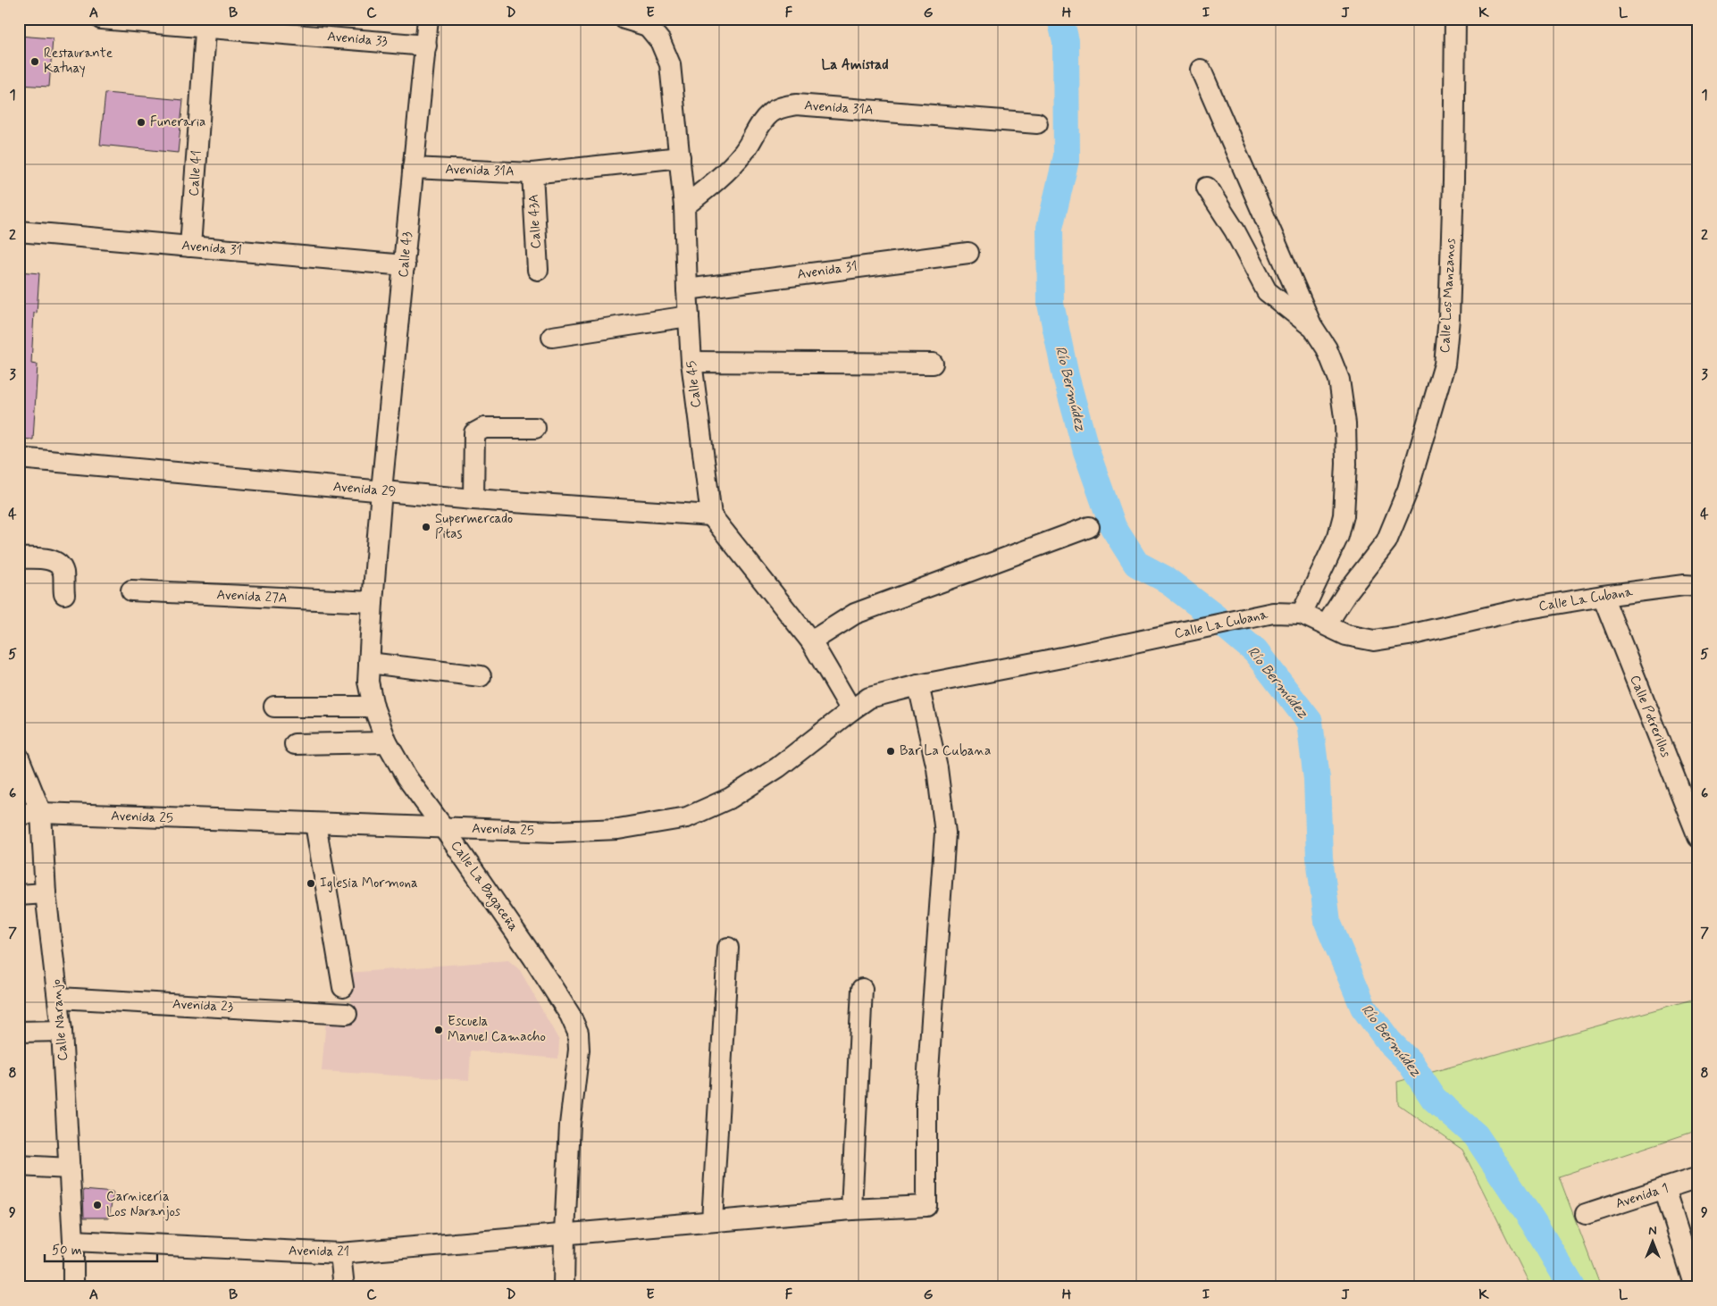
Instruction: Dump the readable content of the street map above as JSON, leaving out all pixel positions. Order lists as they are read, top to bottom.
{
  "streets": {
    "street": [
      "Avenida 33",
      "Avenida 31A",
      "Calle 41",
      "Calle 43A",
      "Avenida 31",
      "Calle 43",
      "Calle Los Manzanos",
      "Calle 45",
      "Avenida 29",
      "Avenida 27A",
      "Calle La Cubana",
      "Calle Potrerillos",
      "Avenida 25",
      "Calle La Bagaceña",
      "Avenida 23",
      "Calle Naranjo",
      "Avenida 1",
      "Avenida 21"
    ]
  },
  "crossings": [
    ["Avenida 33", "Calle 41"],
    ["Avenida 33", "Calle 43"],
    ["Avenida 31A", "Calle 43A"],
    ["Avenida 31A", "Calle 43"],
    ["Avenida 31A", "Calle 45"],
    ["Calle 41", "Avenida 31"],
    ["Avenida 31", "Calle 43"],
    ["Avenida 31", "Calle 45"],
    ["Calle 43", "Avenida 29"],
    ["Calle 43", "Calle La Bagaceña"],
    ["Calle Los Manzanos", "Calle La Cubana"],
    ["Calle 45", "Avenida 29"],
    ["Avenida 29", "Calle La Bagaceña"],
    ["Avenida 27A", "Calle La Bagaceña"],
    ["Calle La Cubana", "Calle Potrerillos"],
    ["Calle La Cubana", "Avenida 25"],
    ["Calle La Cubana", "Avenida 21"],
    ["Avenida 25", "Calle La Bagaceña"],
    ["Avenida 25", "Calle Naranjo"],
    ["Calle La Bagaceña", "Avenida 21"],
    ["Avenida 23", "Calle Naranjo"],
    ["Calle Naranjo", "Avenida 21"]
  ],
  "districts": ["La Amistad"],
  "water": ["Río Bermúdez"],
  "places": [
    "Restaurante Katuay",
    "Funeraria",
    "Supermercado Pitas",
    "Bar La Cubana",
    "Iglesia Mormona",
    "Escuela Manuel Camacho",
    "Carnicería Los Naranjos"
  ],
  "scale_bar": "50 m",
  "north": "top",
  "grid": {
    "columns": [
      "A",
      "B",
      "C",
      "D",
      "E",
      "F",
      "G",
      "H",
      "I",
      "J",
      "K",
      "L"
    ],
    "rows": [
      "1",
      "2",
      "3",
      "4",
      "5",
      "6",
      "7",
      "8",
      "9"
    ]
  }
}
